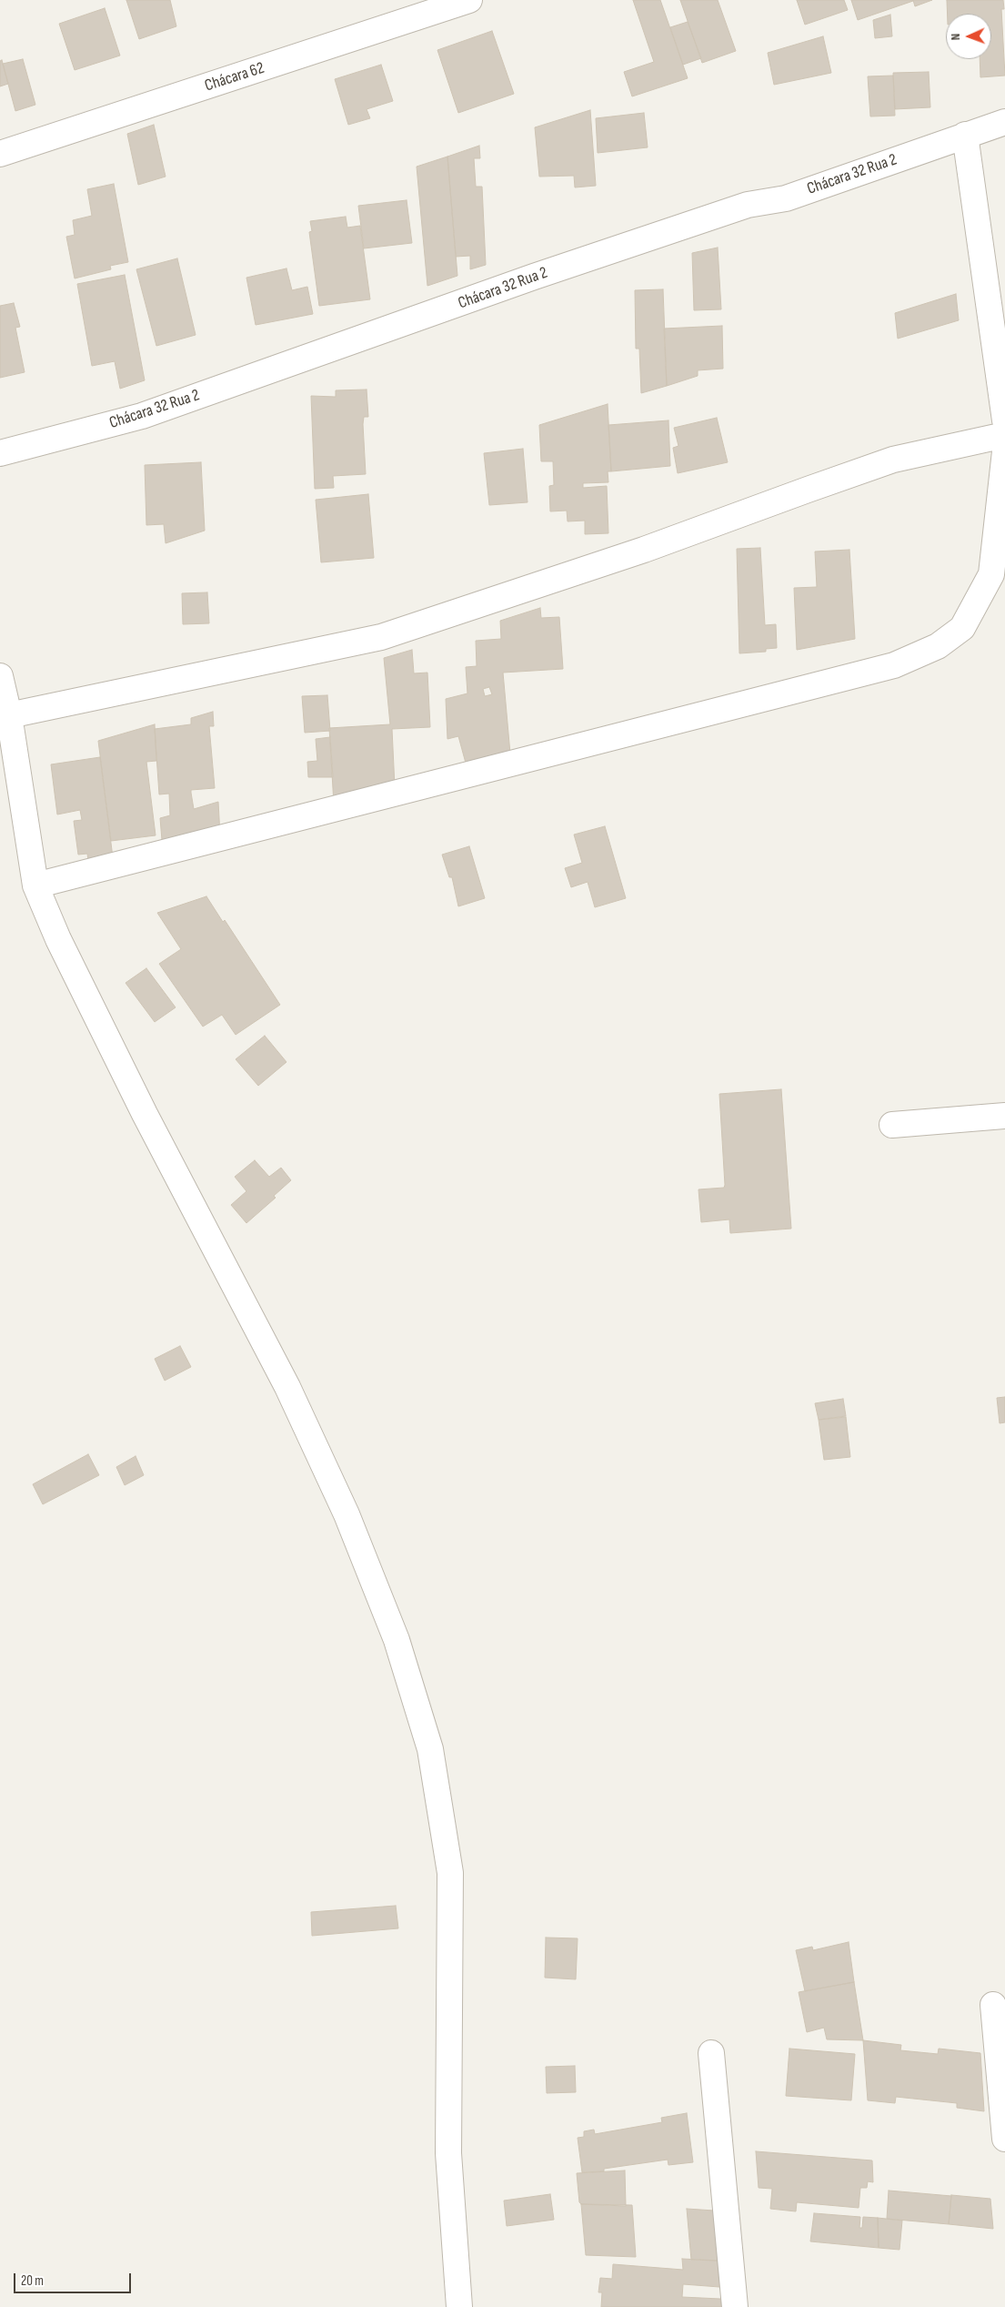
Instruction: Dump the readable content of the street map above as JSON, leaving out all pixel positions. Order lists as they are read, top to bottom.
{
  "streets": {
    "street": ["Chácara 62", "Chácara 32 Rua 2"]
  },
  "scale_bar": "20 m",
  "north": "left"
}
